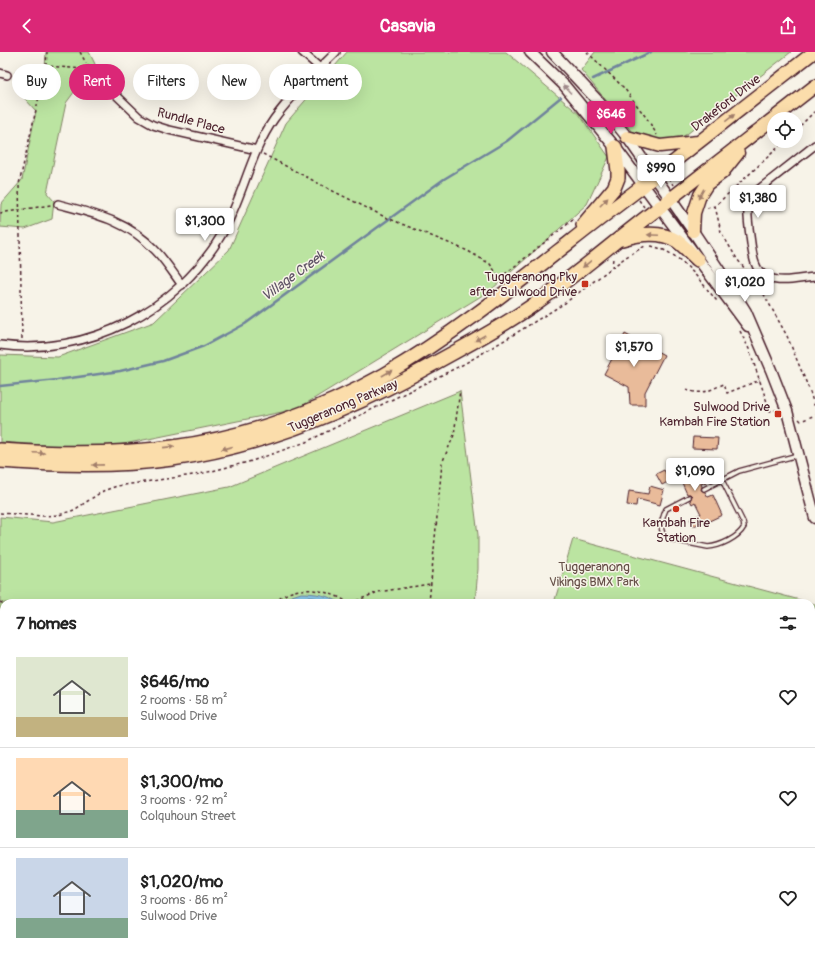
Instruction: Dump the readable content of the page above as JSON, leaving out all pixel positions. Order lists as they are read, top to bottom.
{
  "streets": {
    "highway": ["Drakeford Drive", "Tuggeranong Parkway"],
    "street": ["Rundle Place"]
  },
  "crossings": [
    ["Drakeford Drive", "Tuggeranong Parkway"]
  ],
  "water": ["Village Creek"],
  "parks": ["Tuggeranong Vikings BMX Park"],
  "places": {
    "transit": ["Tuggeranong Pky after Sulwood Drive", "Sulwood Drive Kambah Fire Station"],
    "other": ["Kambah Fire Station"]
  },
  "page": {
    "header": "Casavia",
    "chip": [
      "Buy",
      "Rent",
      "Filters",
      "New",
      "Apartment"
    ],
    "price": [
      "$646",
      "$990",
      "$1,380",
      "$1,300",
      "$1,020",
      "$1,570",
      "$1,090"
    ],
    "heading": "7 homes",
    "list": [
      {
        "name": "$646/mo",
        "note": "2 rooms · 58 m² · Sulwood Drive"
      },
      {
        "name": "$1,300/mo",
        "note": "3 rooms · 92 m² · Colquhoun Street"
      },
      {
        "name": "$1,020/mo",
        "note": "3 rooms · 86 m² · Sulwood Drive"
      }
    ]
  }
}
